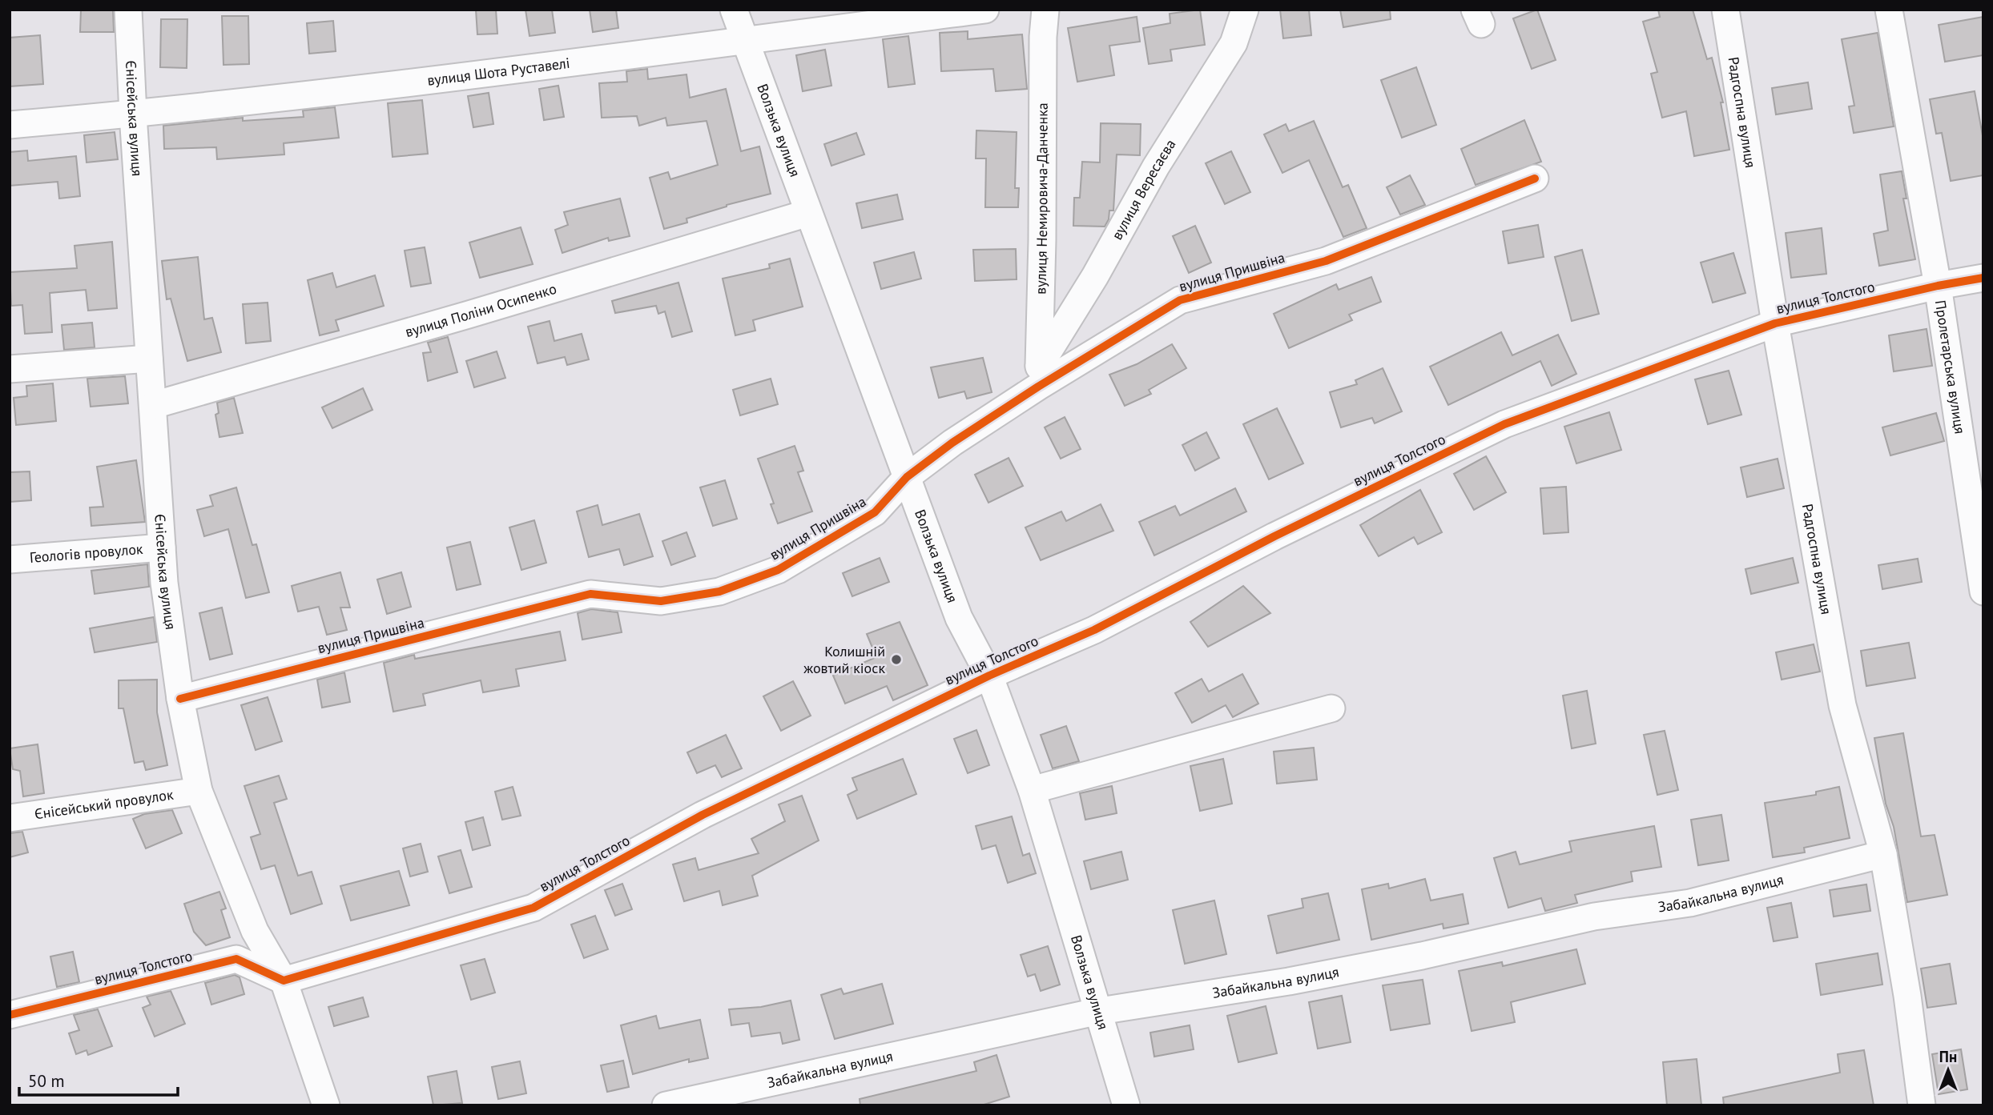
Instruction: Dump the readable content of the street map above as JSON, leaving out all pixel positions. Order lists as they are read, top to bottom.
{
  "streets": {
    "street": [
      "вулиця Шота Руставелі",
      "Радгоспна вулиця",
      "Єнісейська вулиця",
      "Волзька вулиця",
      "вулиця Вересаєва",
      "вулиця Немировича-Данченка",
      "вулиця Пришвіна",
      "вулиця Толстого",
      "вулиця Поліни Осипенко",
      "Пролетарська вулиця",
      "Геологів провулок",
      "Єнісейський провулок",
      "Забайкальна вулиця"
    ]
  },
  "crossings": [
    ["вулиця Шота Руставелі", "Єнісейська вулиця"],
    ["вулиця Шота Руставелі", "Волзька вулиця"],
    ["Радгоспна вулиця", "вулиця Толстого"],
    ["Радгоспна вулиця", "Забайкальна вулиця"],
    ["Єнісейська вулиця", "вулиця Пришвіна"],
    ["Єнісейська вулиця", "вулиця Толстого"],
    ["Єнісейська вулиця", "вулиця Поліни Осипенко"],
    ["Єнісейська вулиця", "Геологів провулок"],
    ["Єнісейська вулиця", "Єнісейський провулок"],
    ["Волзька вулиця", "вулиця Пришвіна"],
    ["Волзька вулиця", "вулиця Толстого"],
    ["Волзька вулиця", "вулиця Поліни Осипенко"],
    ["Волзька вулиця", "Забайкальна вулиця"],
    ["вулиця Вересаєва", "вулиця Немировича-Данченка"],
    ["вулиця Вересаєва", "вулиця Пришвіна"],
    ["вулиця Немировича-Данченка", "вулиця Пришвіна"],
    ["вулиця Толстого", "Пролетарська вулиця"]
  ],
  "places": ["Колишній жовтий кіоск"],
  "scale_bar": "50 m",
  "north": "top"
}
